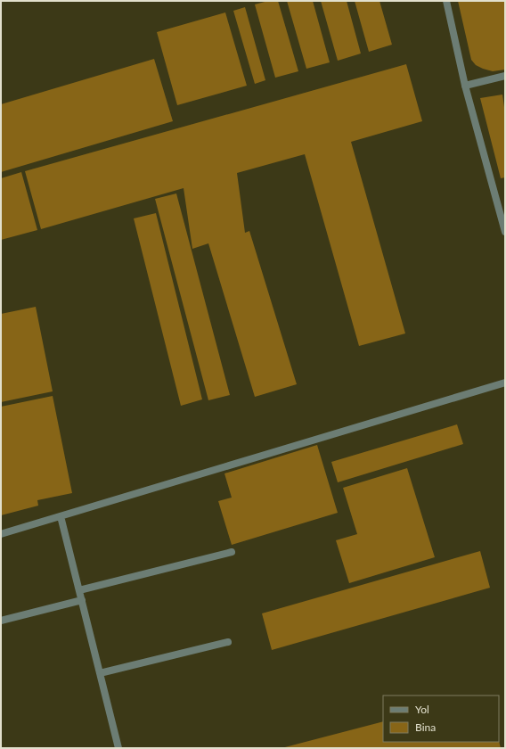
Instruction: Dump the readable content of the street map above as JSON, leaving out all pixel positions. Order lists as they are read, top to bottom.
{
  "legend": ["Yol", "Bina"]
}
